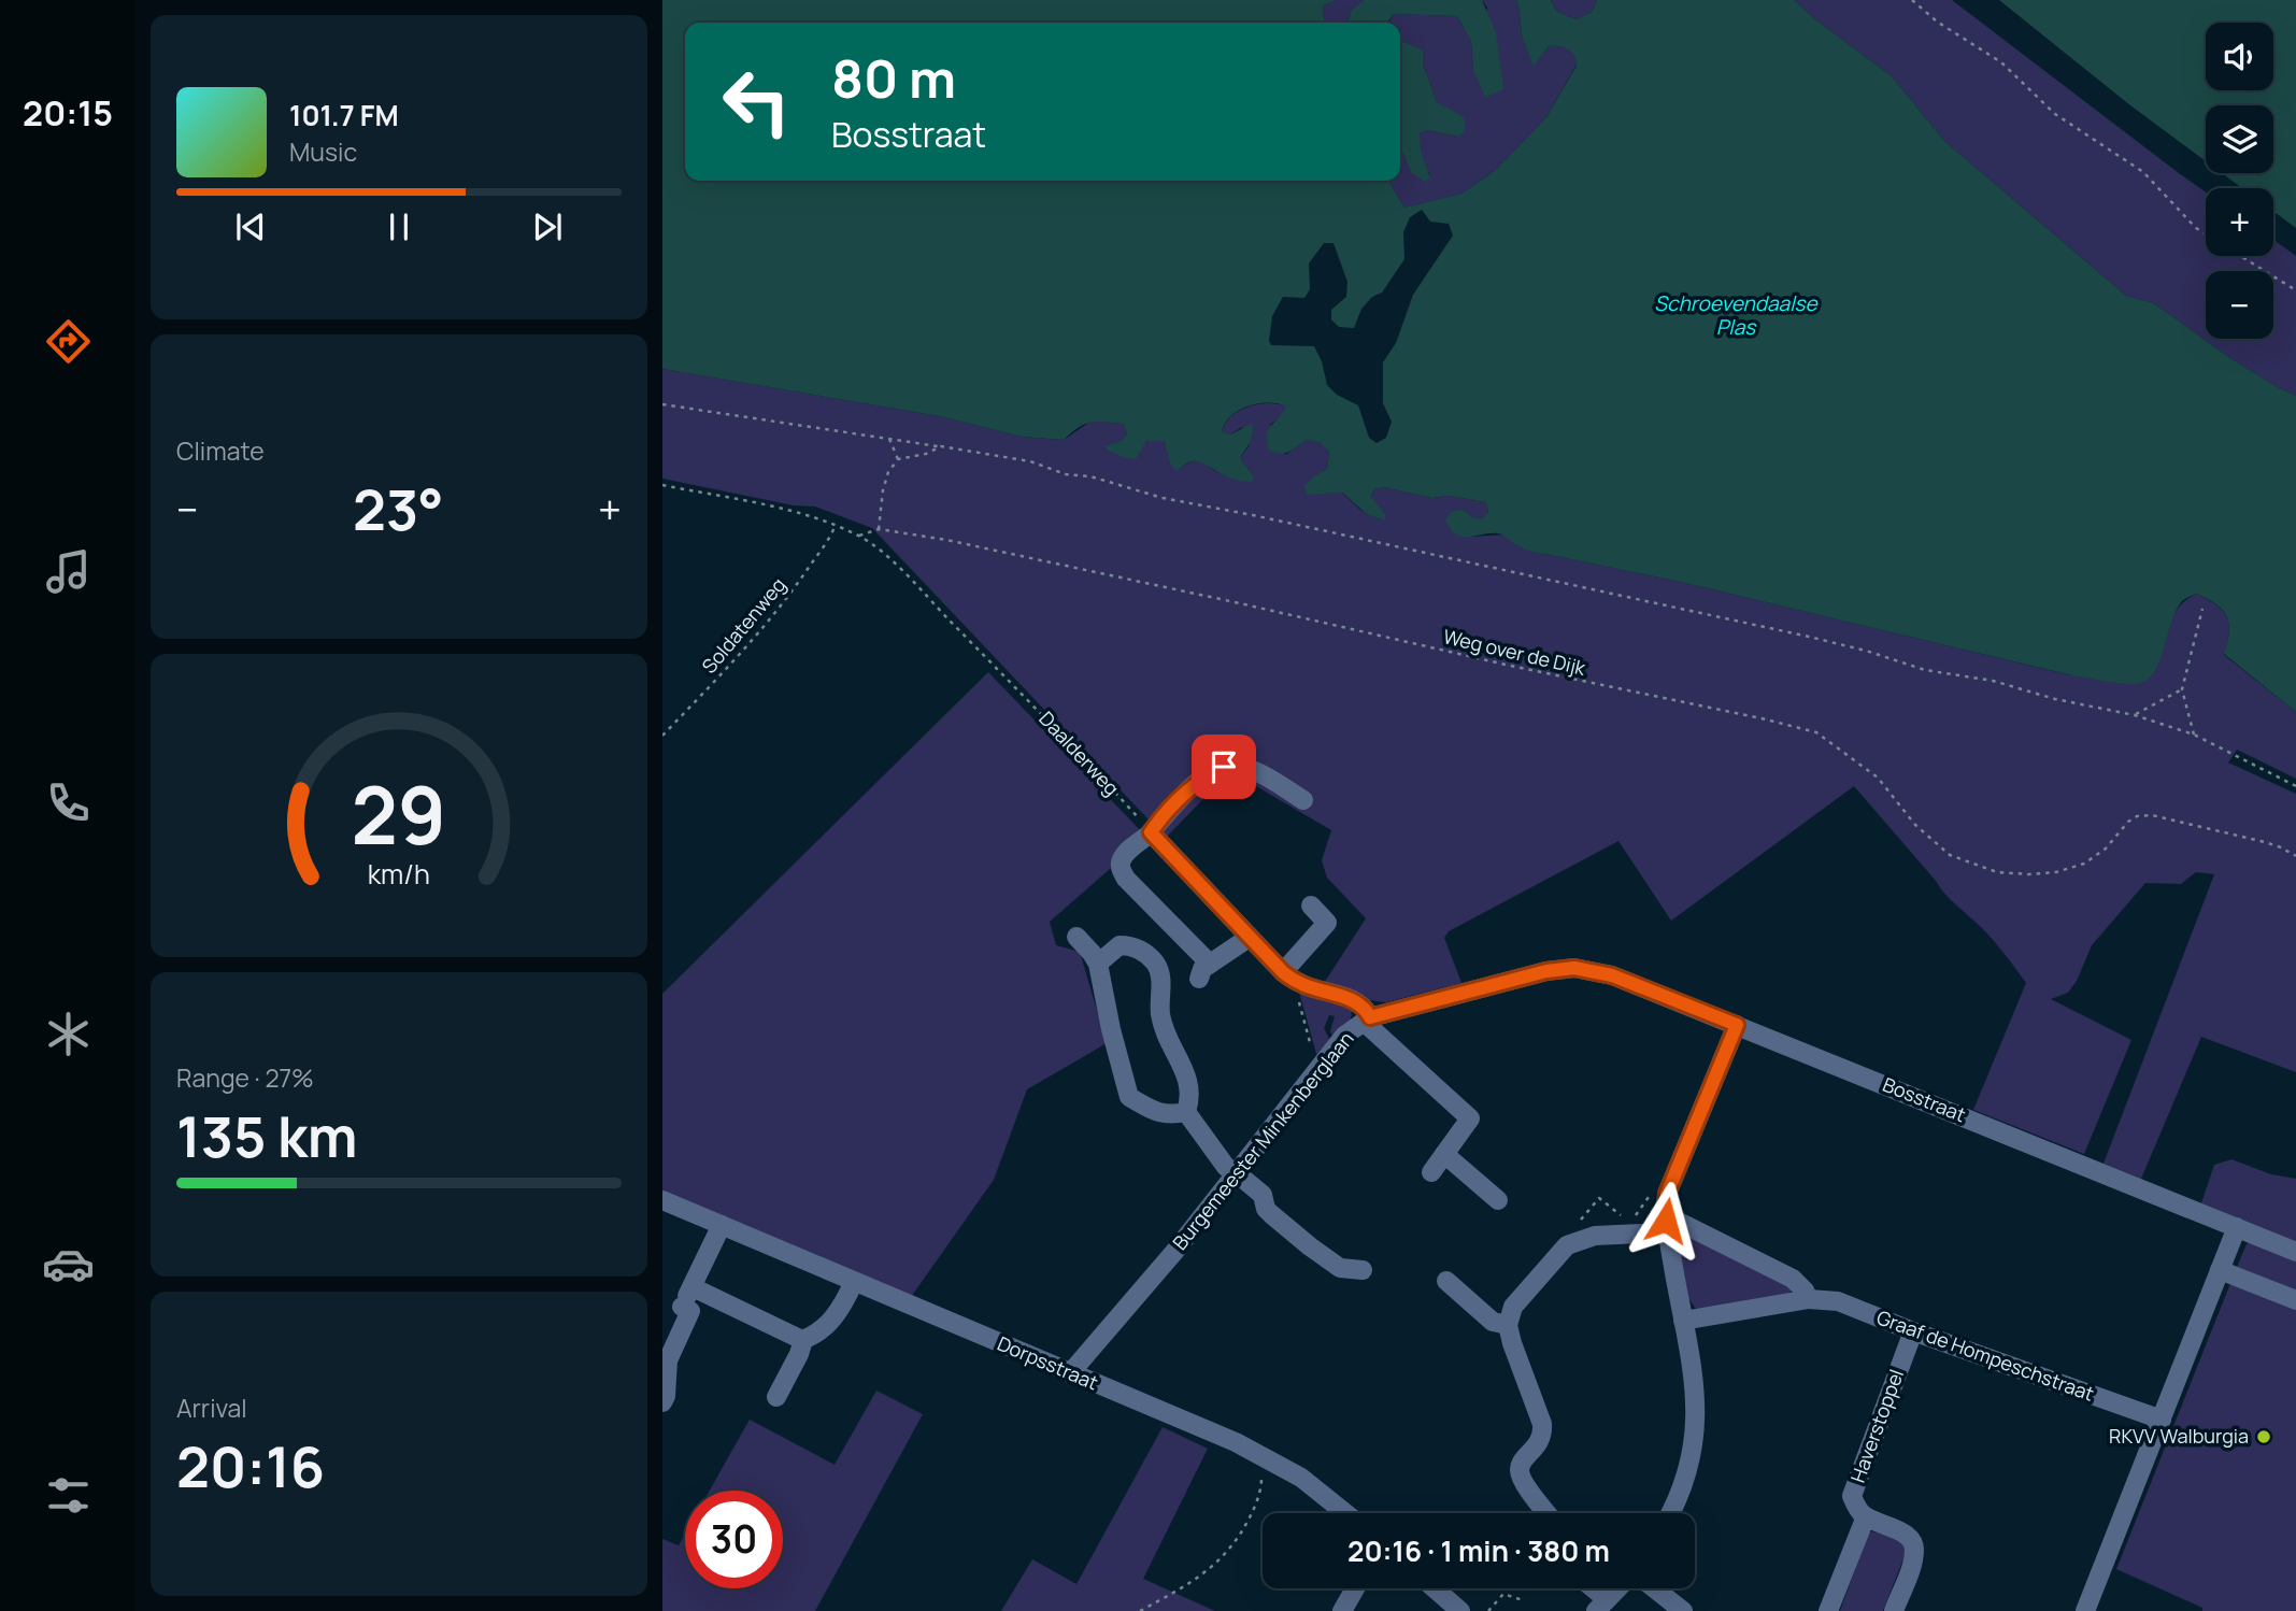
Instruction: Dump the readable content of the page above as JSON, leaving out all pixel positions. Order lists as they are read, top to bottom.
{
  "streets": {
    "street": [
      "Bosstraat",
      "Burgemeester Minkenberglaan",
      "Graaf de Hompeschstraat",
      "Dorpsstraat",
      "Haverstoppel"
    ],
    "path": ["Soldatenweg", "Weg over de Dijk", "Daalderweg"]
  },
  "crossings": [
    ["Weg over de Dijk", "Daalderweg"],
    ["Bosstraat", "Burgemeester Minkenberglaan"],
    ["Burgemeester Minkenberglaan", "Dorpsstraat"],
    ["Graaf de Hompeschstraat", "Haverstoppel"]
  ],
  "water": ["Schroevendaalse Plas"],
  "places": ["RKVV Walburgia"],
  "page": {
    "tabs": "20:15",
    "map_buttons": ["+", "−"],
    "turn": ["80 m", "Bosstraat"],
    "song": ["101.7 FM", "Music"],
    "tile": [
      "Climate",
      ["Range · 27%", "135 km"],
      ["Arrival", "20:16"]
    ],
    "heat": ["−", "23°", "+"],
    "limit": "30",
    "trip": "20:16 · 1 min · 380 m",
    "gauge": ["29", "km/h"]
  }
}
